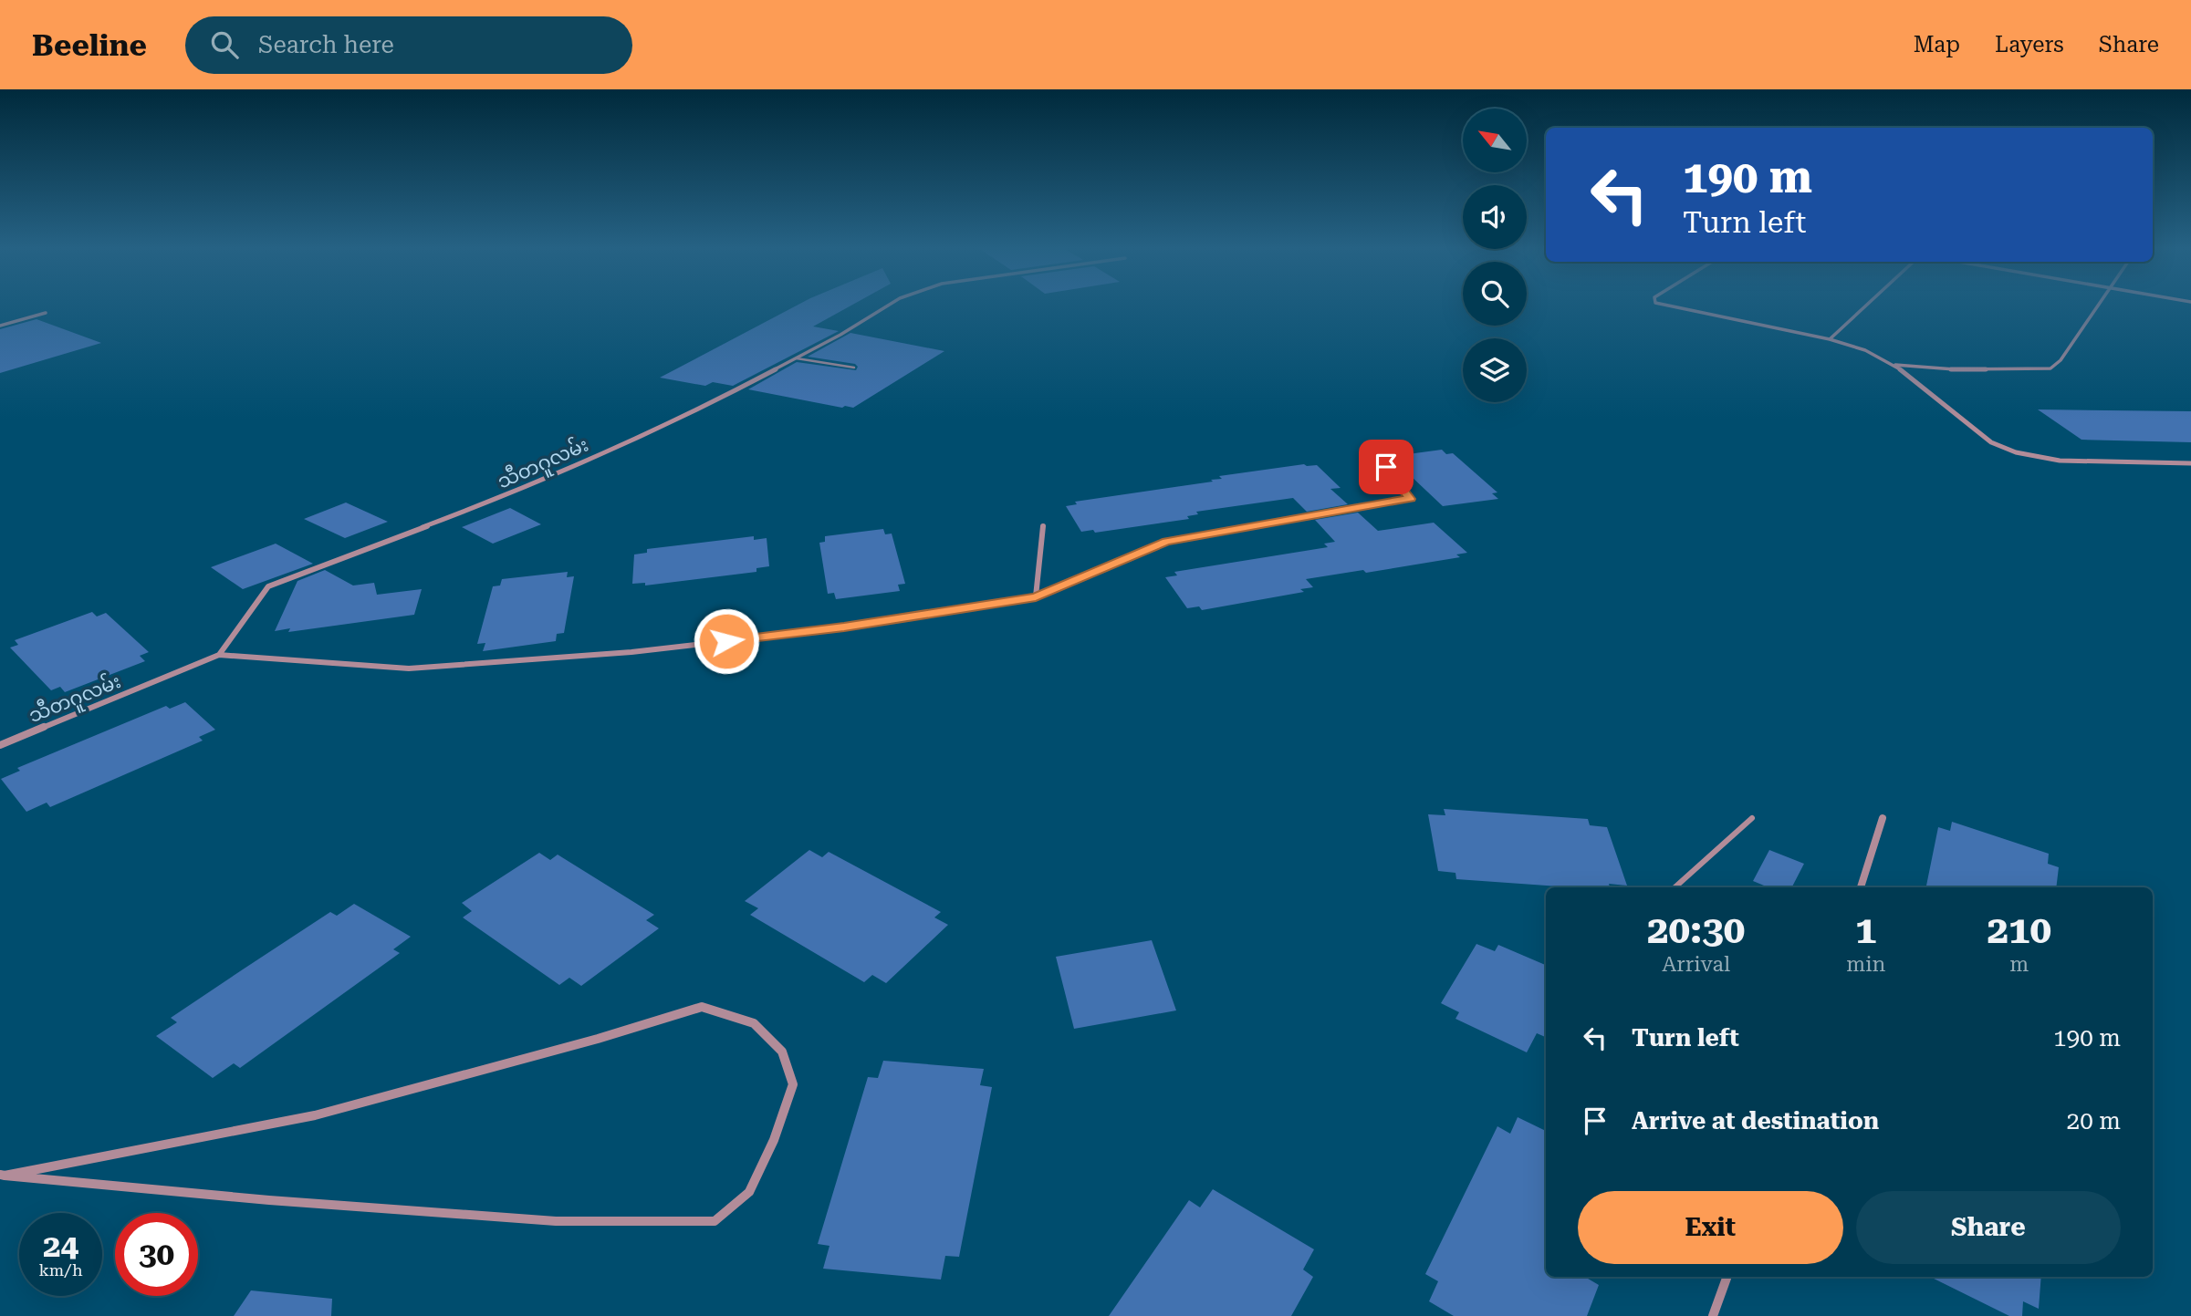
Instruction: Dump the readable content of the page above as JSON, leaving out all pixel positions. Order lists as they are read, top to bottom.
{
  "streets": {
    "street": ["သီတဂူလမ်း"]
  },
  "north": "top left",
  "page": {
    "header": "Beeline",
    "search": "Search here",
    "nav": ["Map", "Layers", "Share"],
    "turn": ["190 m", "Turn left"],
    "eta": [
      "20:30",
      "Arrival",
      "1",
      "min",
      "210",
      "m"
    ],
    "list": [
      {
        "name": "Turn left",
        "value": "190 m"
      },
      {
        "name": "Arrive at destination",
        "value": "20 m"
      }
    ],
    "buttons": ["Exit", "Share"],
    "speed": "24 km/h",
    "limit": "30"
  }
}
